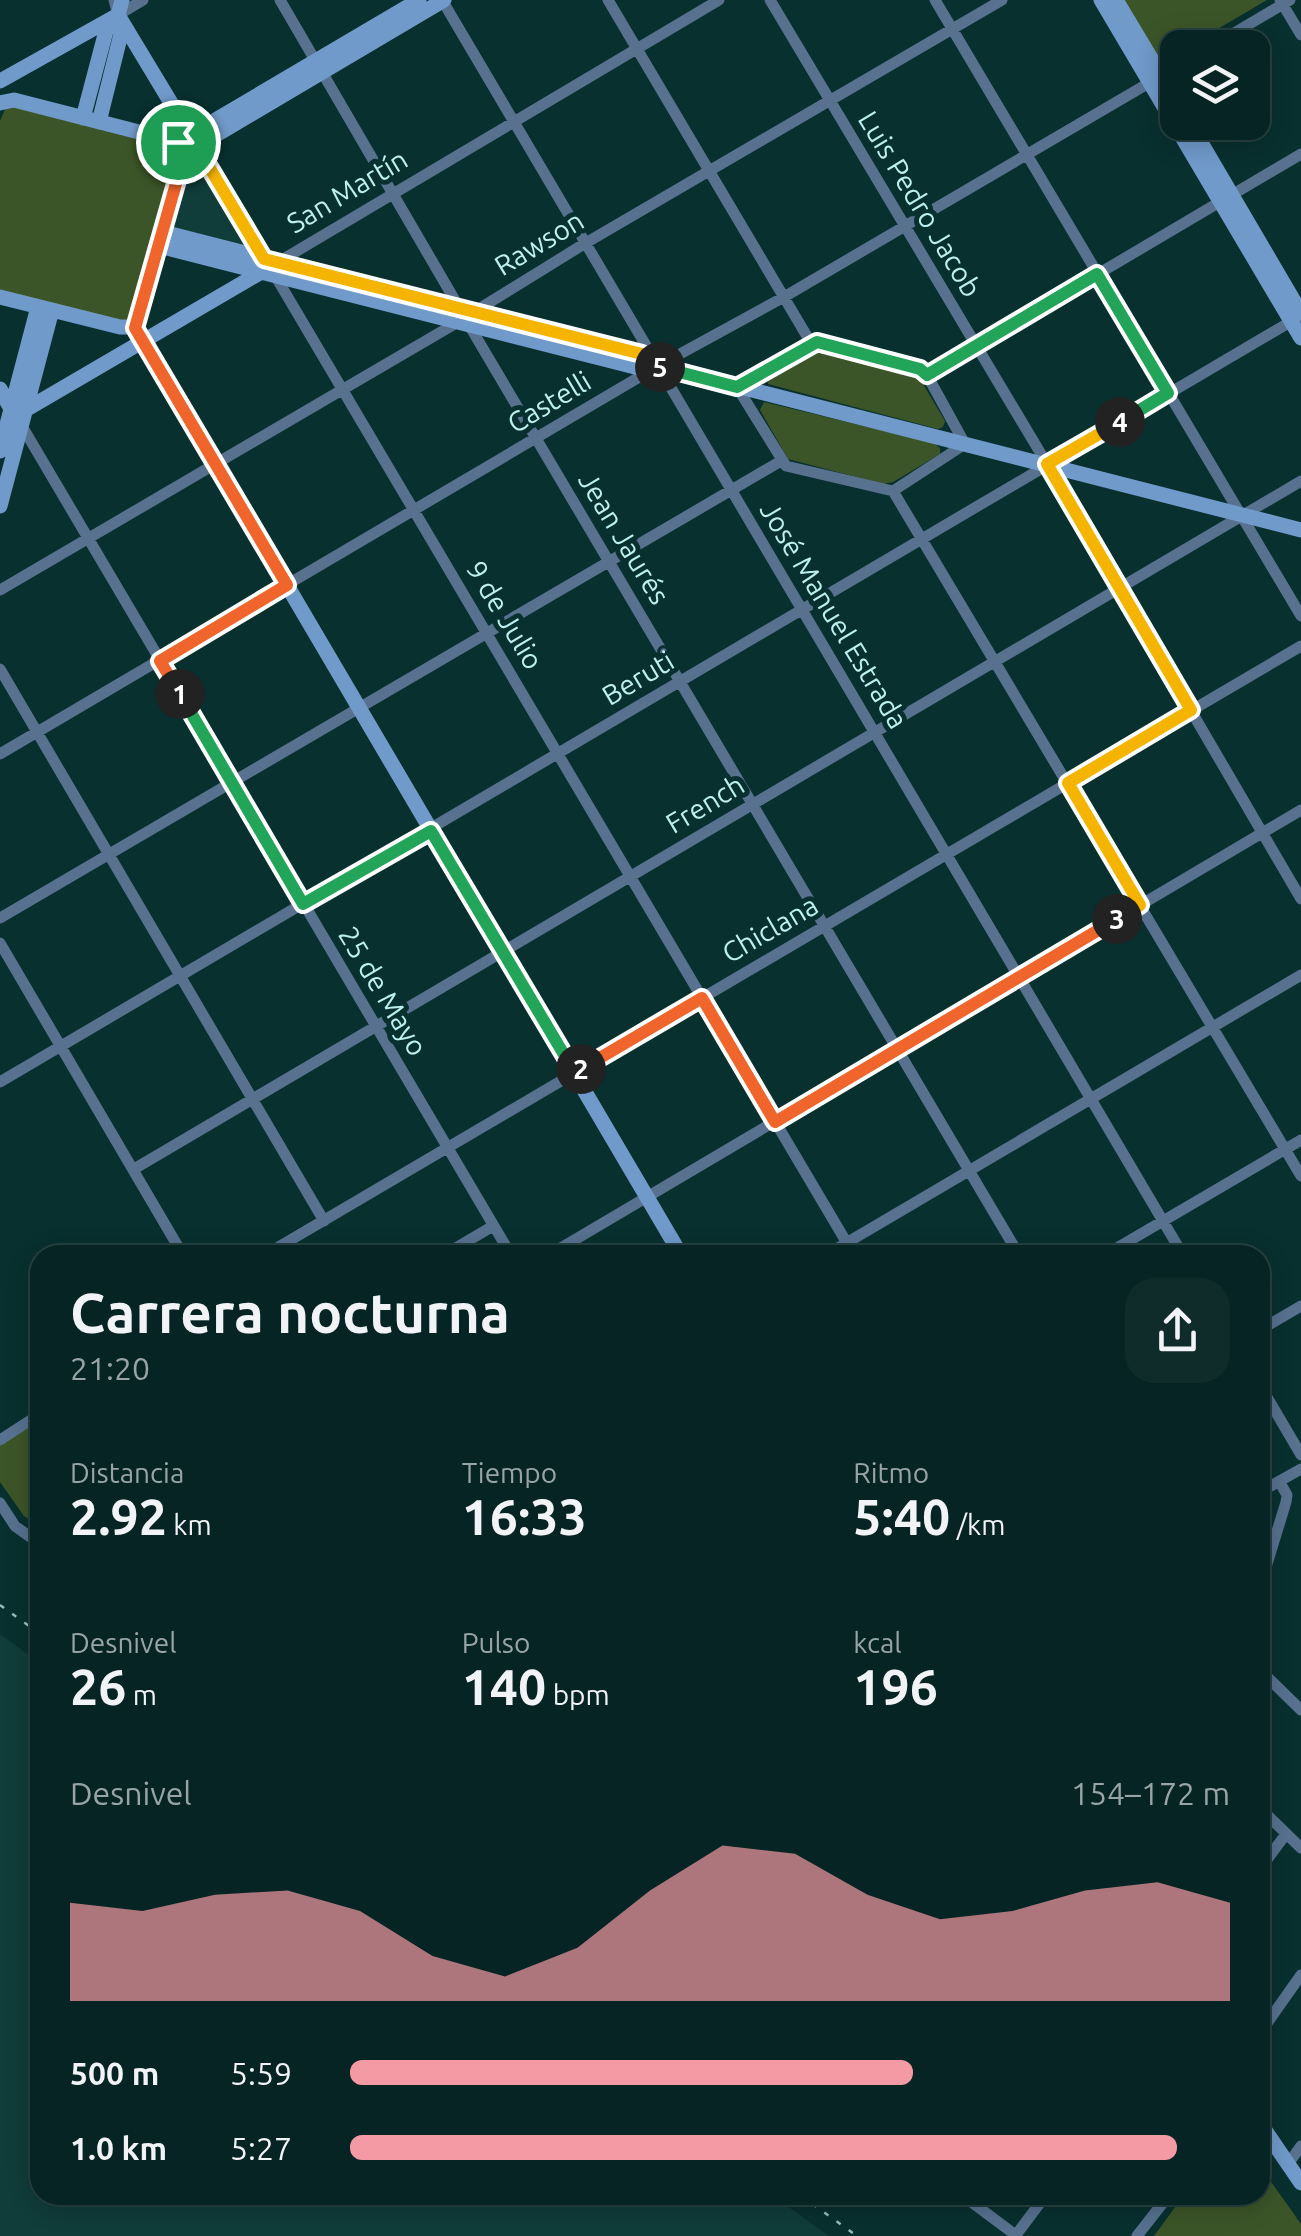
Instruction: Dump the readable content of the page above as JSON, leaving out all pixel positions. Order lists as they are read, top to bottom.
{
  "streets": {
    "main road": ["San Martín", "9 de Julio", "25 de Mayo"],
    "street": [
      "Luis Pedro Jacob",
      "Rawson",
      "Castelli",
      "Jean Jaurés",
      "José Manuel Estrada",
      "Beruti",
      "French",
      "Chiclana"
    ]
  },
  "crossings": [
    ["San Martín", "Jean Jaurés"],
    ["San Martín", "9 de Julio"],
    ["San Martín", "José Manuel Estrada"],
    ["San Martín", "25 de Mayo"],
    ["Luis Pedro Jacob", "Rawson"],
    ["Luis Pedro Jacob", "Castelli"],
    ["Luis Pedro Jacob", "Beruti"],
    ["Luis Pedro Jacob", "French"],
    ["Luis Pedro Jacob", "Chiclana"],
    ["Rawson", "Jean Jaurés"],
    ["Rawson", "9 de Julio"],
    ["Rawson", "José Manuel Estrada"],
    ["Rawson", "25 de Mayo"],
    ["Castelli", "Jean Jaurés"],
    ["Castelli", "9 de Julio"],
    ["Castelli", "José Manuel Estrada"],
    ["Castelli", "25 de Mayo"],
    ["Jean Jaurés", "Beruti"],
    ["Jean Jaurés", "French"],
    ["Jean Jaurés", "Chiclana"],
    ["9 de Julio", "Beruti"],
    ["9 de Julio", "French"],
    ["9 de Julio", "Chiclana"],
    ["José Manuel Estrada", "Beruti"],
    ["José Manuel Estrada", "French"],
    ["José Manuel Estrada", "Chiclana"],
    ["Beruti", "25 de Mayo"],
    ["French", "25 de Mayo"],
    ["Chiclana", "25 de Mayo"]
  ],
  "page": {
    "pins": [
      "5",
      "4",
      "1",
      "3",
      "2"
    ],
    "heading": ["Carrera nocturna", "21:20"],
    "stats": [
      ["Distancia", "2.92 km"],
      ["Tiempo", "16:33"],
      ["Ritmo", "5:40 /km"],
      ["Desnivel", "26 m"],
      ["Pulso", "140 bpm"],
      ["kcal", "196"]
    ],
    "chart": ["Desnivel", "154–172 m"],
    "list": [
      {
        "name": "500 m",
        "note": "5:59"
      },
      {
        "name": "1.0 km",
        "note": "5:27"
      }
    ]
  }
}
